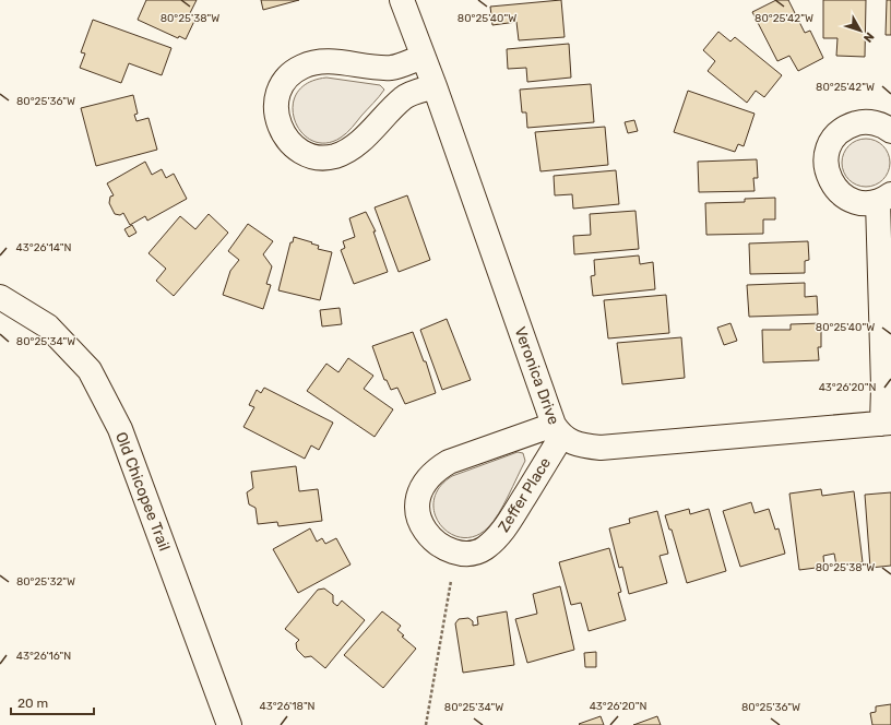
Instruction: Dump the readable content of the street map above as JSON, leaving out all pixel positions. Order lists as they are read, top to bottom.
{
  "streets": {
    "street": ["Veronica Drive", "Old Chicopee Trail", "Zeffer Place"]
  },
  "crossings": [
    ["Veronica Drive", "Zeffer Place"]
  ],
  "scale_bar": "20 m",
  "north": "bottom right",
  "coordinates": [
    "80°25'42\"W",
    "80°25'38\"W",
    "80°25'40\"W",
    "80°25'36\"W",
    "43°26'14\"N",
    "80°25'34\"W",
    "43°26'20\"N",
    "80°25'32\"W",
    "43°26'16\"N",
    "43°26'18\"N"
  ]
}
